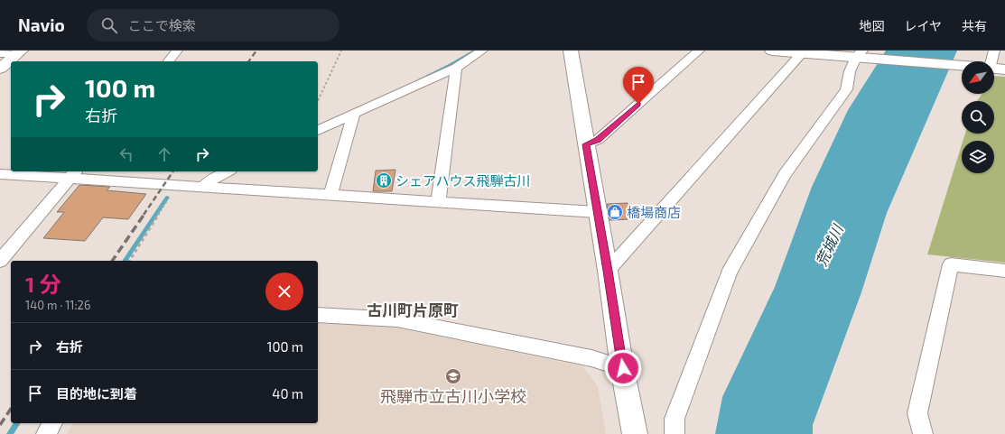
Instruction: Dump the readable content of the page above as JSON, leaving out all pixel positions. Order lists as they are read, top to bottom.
{
  "districts": ["古川町片原町"],
  "water": ["荒城川"],
  "places": {
    "building": ["シェアハウス飛騨古川"],
    "shop": ["橋場商店"],
    "school or university": ["飛騨市立古川小学校"]
  },
  "north": "bottom left",
  "page": {
    "header": "Navio",
    "search": "ここで検索",
    "nav": ["地図", "レイヤ", "共有"],
    "turn": ["100 m", "右折"],
    "heading": ["1 分", "140 m · 11:26"],
    "list": [
      {
        "name": "右折",
        "value": "100 m"
      },
      {
        "name": "目的地に到着",
        "value": "40 m"
      }
    ]
  }
}
